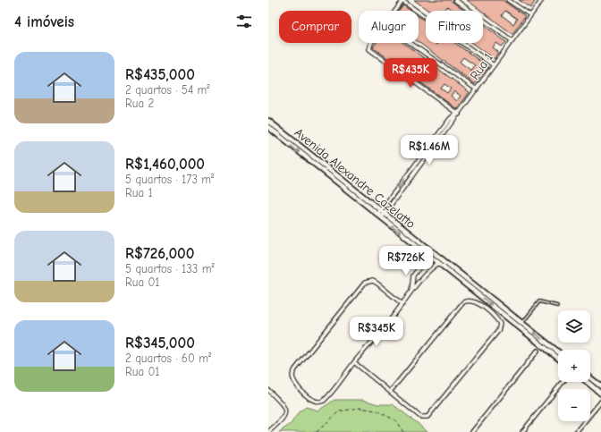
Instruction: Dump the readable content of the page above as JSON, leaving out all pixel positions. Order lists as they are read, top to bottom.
{
  "streets": {
    "main road": ["Avenida Alexandre Cazelatto"],
    "street": ["Rua 1"]
  },
  "crossings": [
    ["Rua 1", "Avenida Alexandre Cazelatto"]
  ],
  "page": {
    "heading": "4 imóveis",
    "chip": ["Comprar", "Alugar", "Filtros"],
    "list": [
      {
        "name": "R$435,000",
        "note": "2 quartos · 54 m² · Rua 2"
      },
      {
        "name": "R$1,460,000",
        "note": "5 quartos · 173 m² · Rua 1"
      },
      {
        "name": "R$726,000",
        "note": "5 quartos · 133 m² · Rua 01"
      },
      {
        "name": "R$345,000",
        "note": "2 quartos · 60 m² · Rua 01"
      }
    ],
    "price": [
      "R$435K",
      "R$1.46M",
      "R$726K",
      "R$345K"
    ],
    "map_buttons": ["+", "−"]
  }
}
